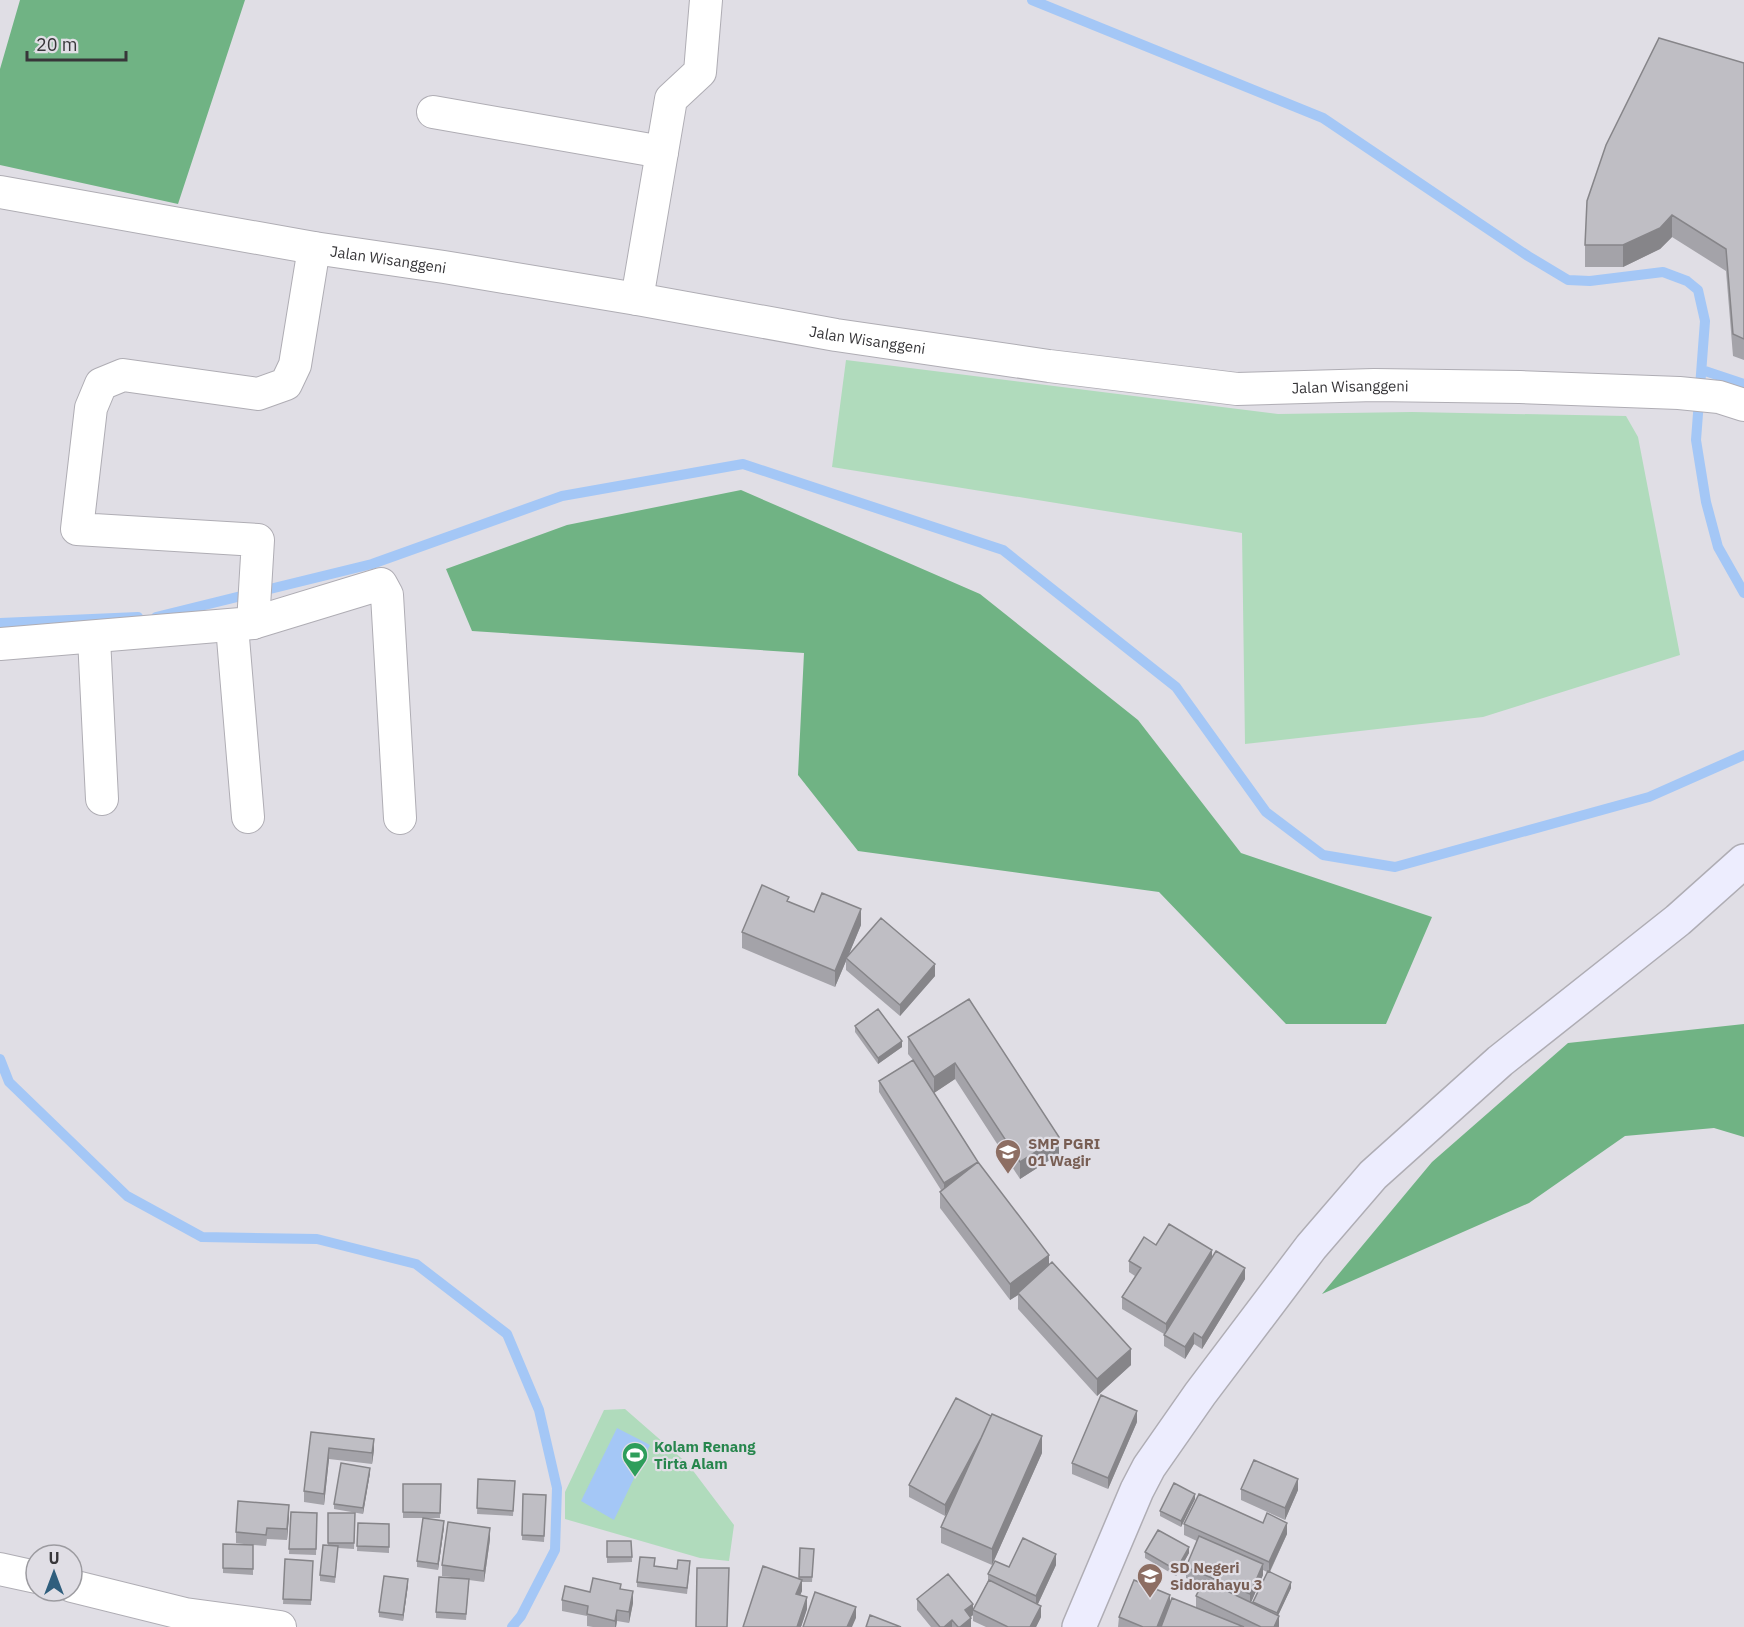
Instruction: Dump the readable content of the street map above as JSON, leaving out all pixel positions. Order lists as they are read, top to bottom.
{
  "streets": {
    "street": ["Jalan Wisanggeni"]
  },
  "places": {
    "school or university": ["SMP PGRI 01 Wagir", "SD Negeri Sidorahayu 3"],
    "sports": ["Kolam Renang Tirta Alam"]
  },
  "scale_bar": "20 m",
  "north": "top"
}
